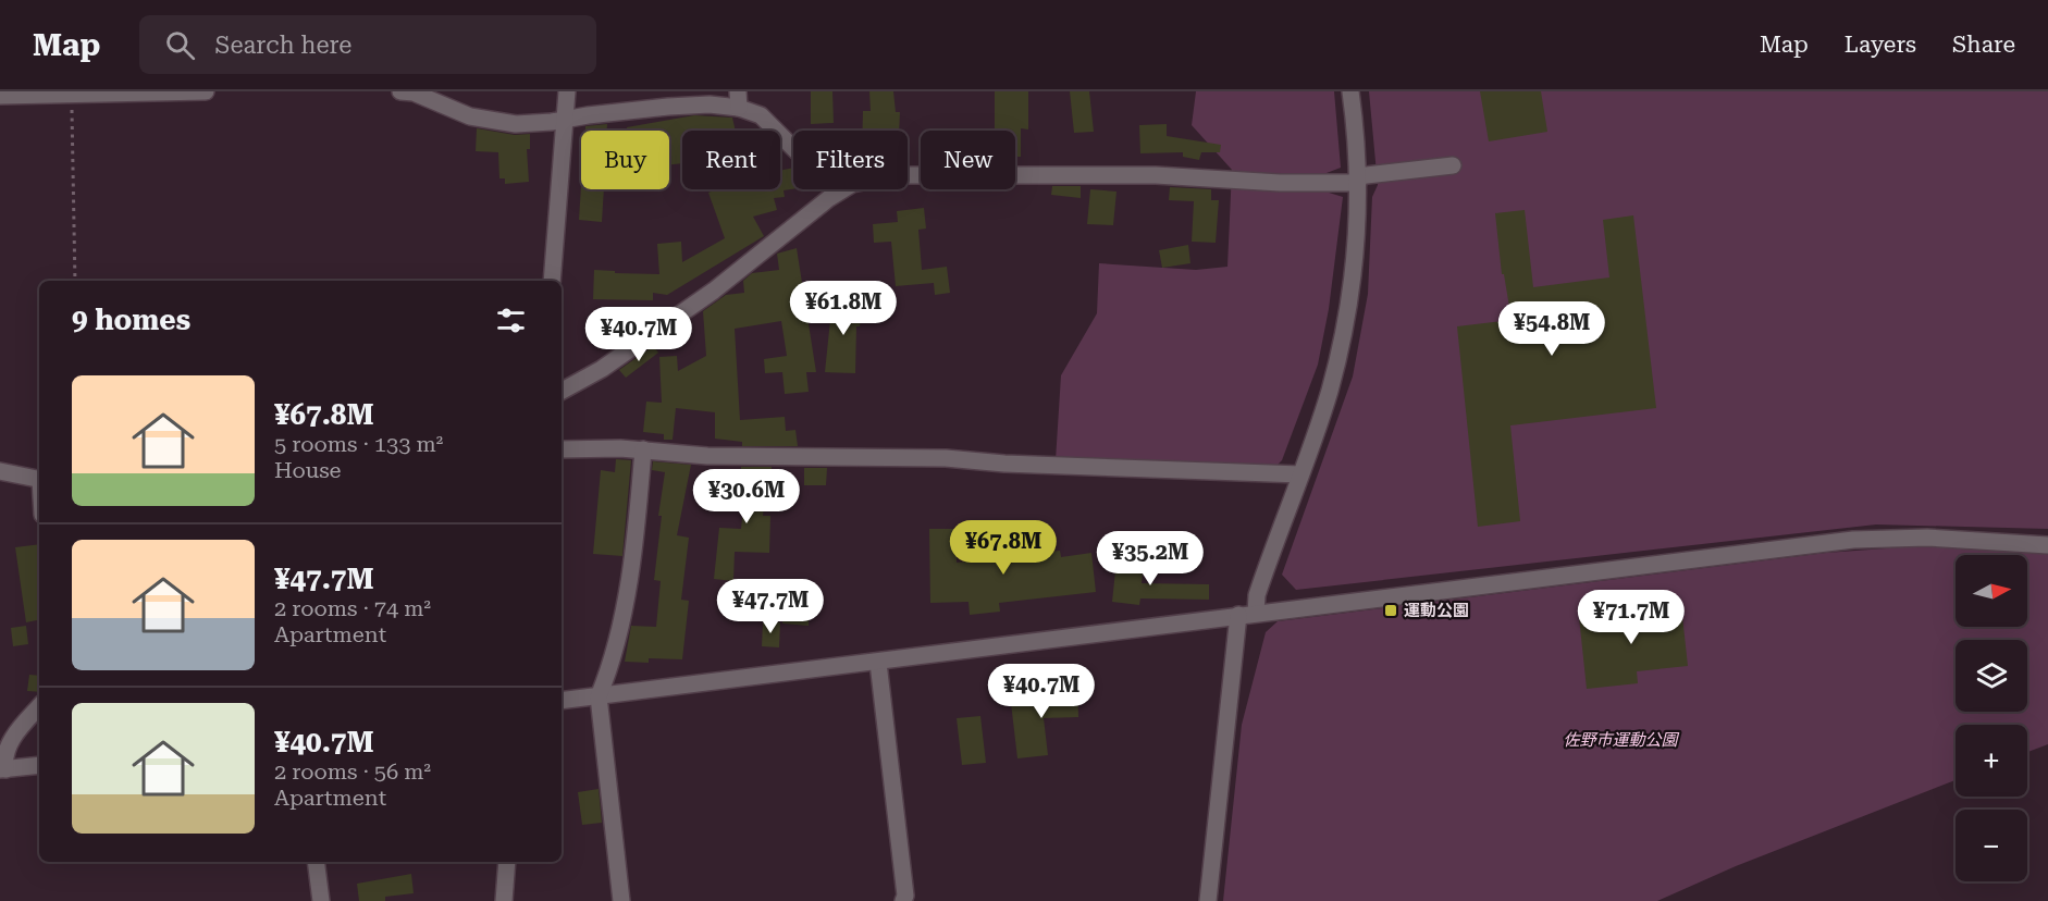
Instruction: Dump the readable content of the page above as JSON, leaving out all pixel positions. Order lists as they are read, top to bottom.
{
  "parks": ["佐野市運動公園"],
  "places": {
    "transit": ["運動公園"]
  },
  "north": "right",
  "page": {
    "header": "Map",
    "search": "Search here",
    "nav": ["Map", "Layers", "Share"],
    "chip": [
      "Buy",
      "Rent",
      "Filters",
      "New"
    ],
    "price": [
      "¥61.8M",
      "¥54.8M",
      "¥40.7M",
      "¥30.6M",
      "¥67.8M",
      "¥35.2M",
      "¥47.7M",
      "¥71.7M",
      "¥40.7M"
    ],
    "heading": "9 homes",
    "list": [
      {
        "name": "¥67.8M",
        "note": "5 rooms · 133 m² · House"
      },
      {
        "name": "¥47.7M",
        "note": "2 rooms · 74 m² · Apartment"
      },
      {
        "name": "¥40.7M",
        "note": "2 rooms · 56 m² · Apartment"
      }
    ],
    "map_buttons": ["+", "−"]
  }
}
